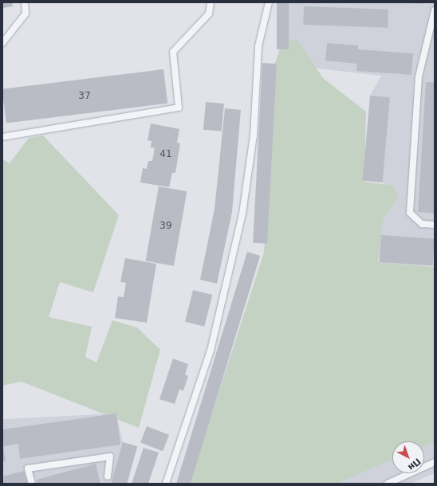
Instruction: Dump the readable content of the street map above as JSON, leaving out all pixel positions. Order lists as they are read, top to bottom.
{
  "house_numbers": ["37", "41", "39"],
  "north": "bottom right"
}
